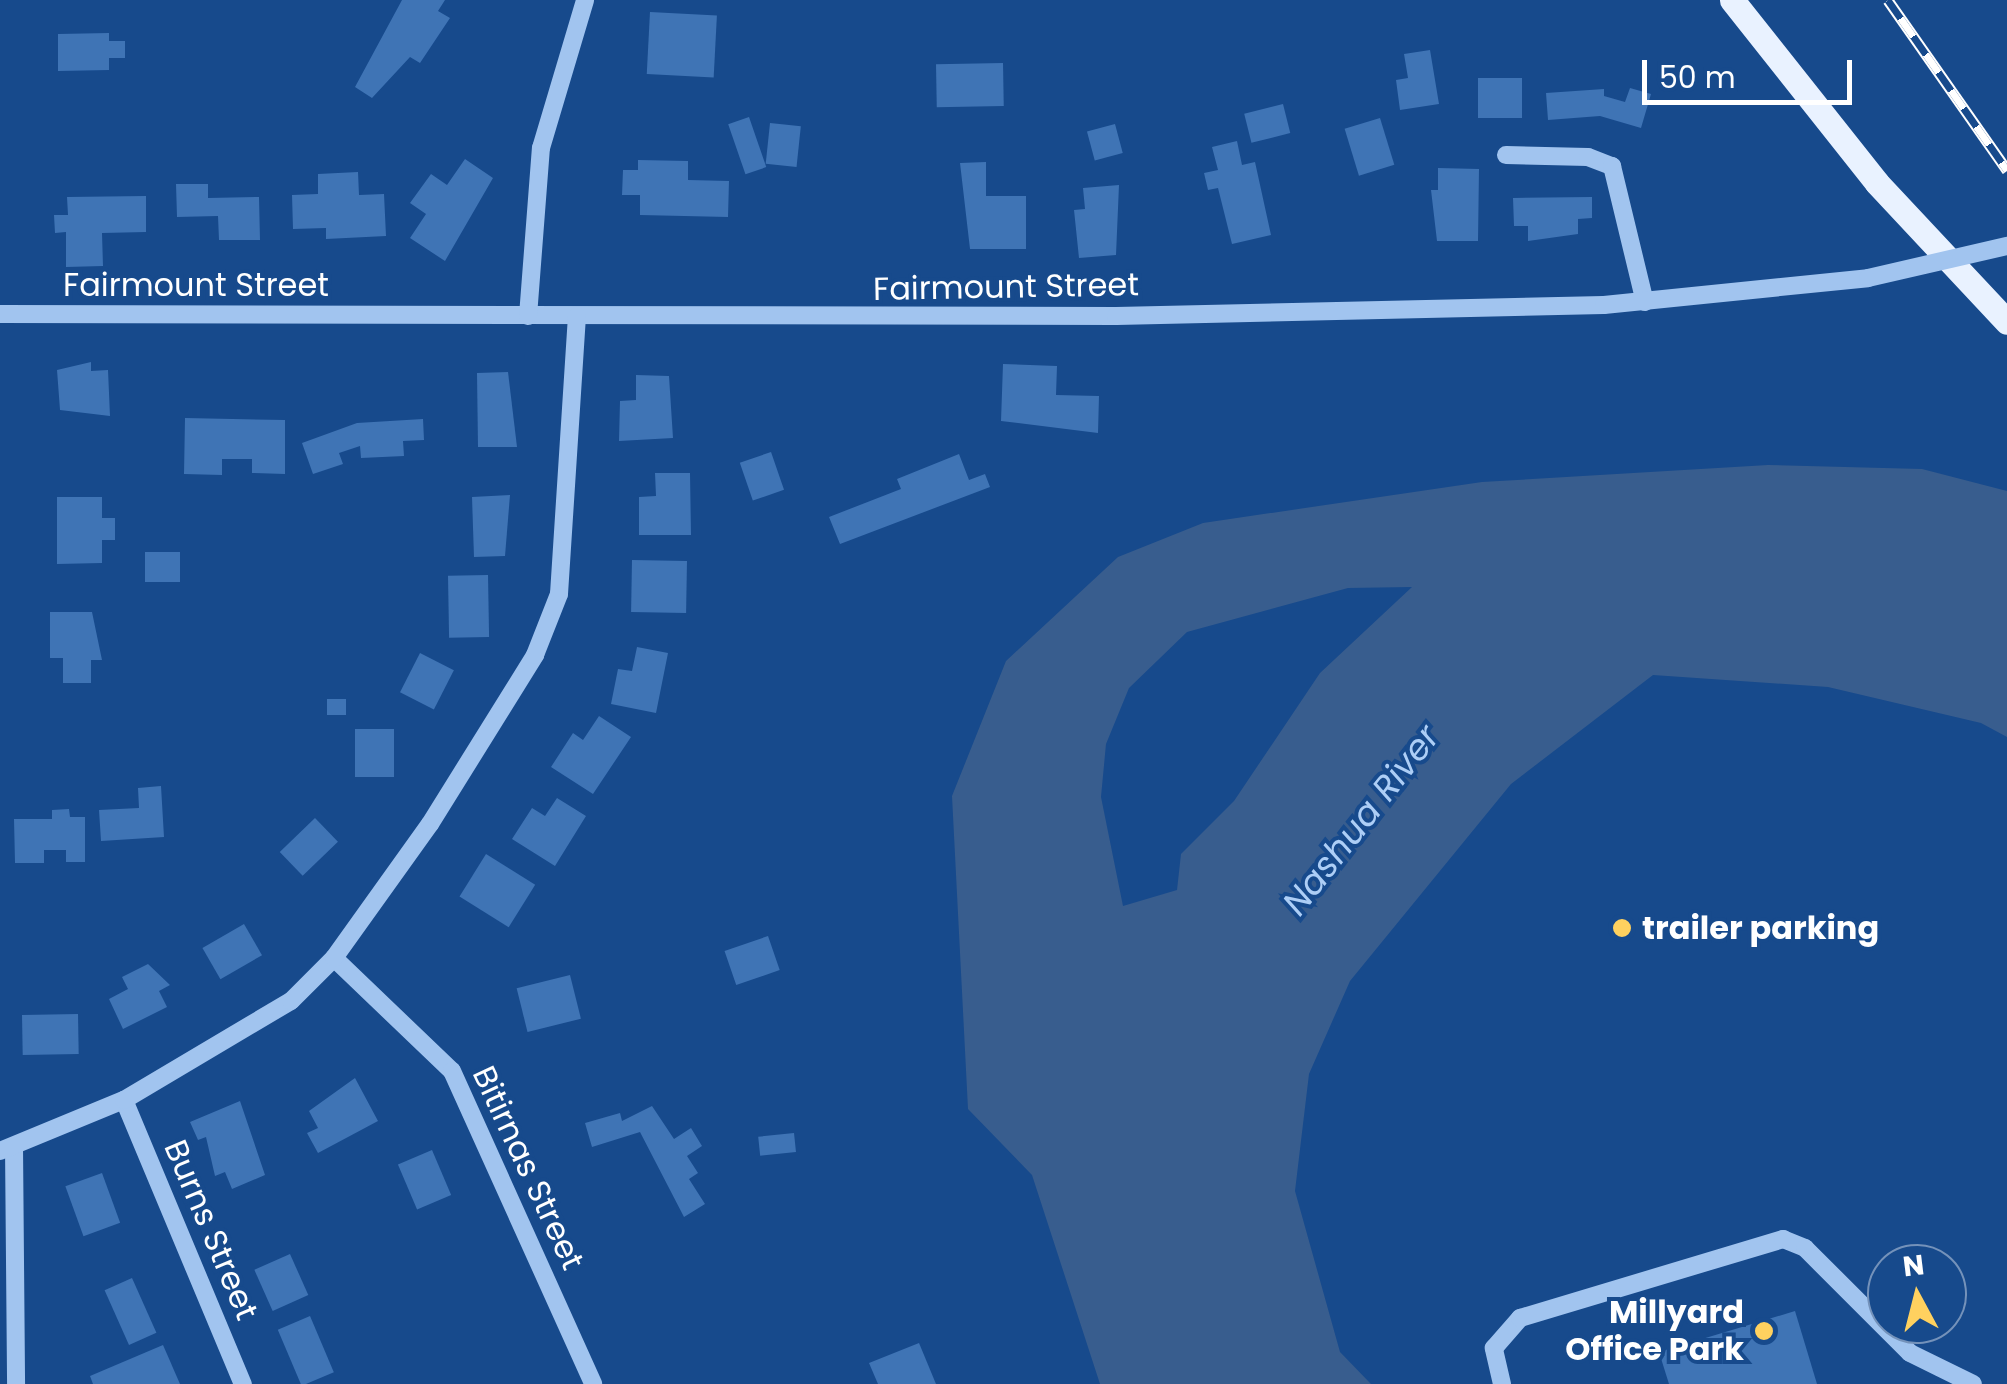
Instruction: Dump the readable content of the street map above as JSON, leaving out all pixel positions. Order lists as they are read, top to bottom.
{
  "streets": {
    "street": ["Fairmount Street", "Bitirnas Street", "Burns Street"]
  },
  "water": ["Nashua River"],
  "places": ["trailer parking", "Millyard Office Park"],
  "scale_bar": "50 m",
  "north": "top"
}
